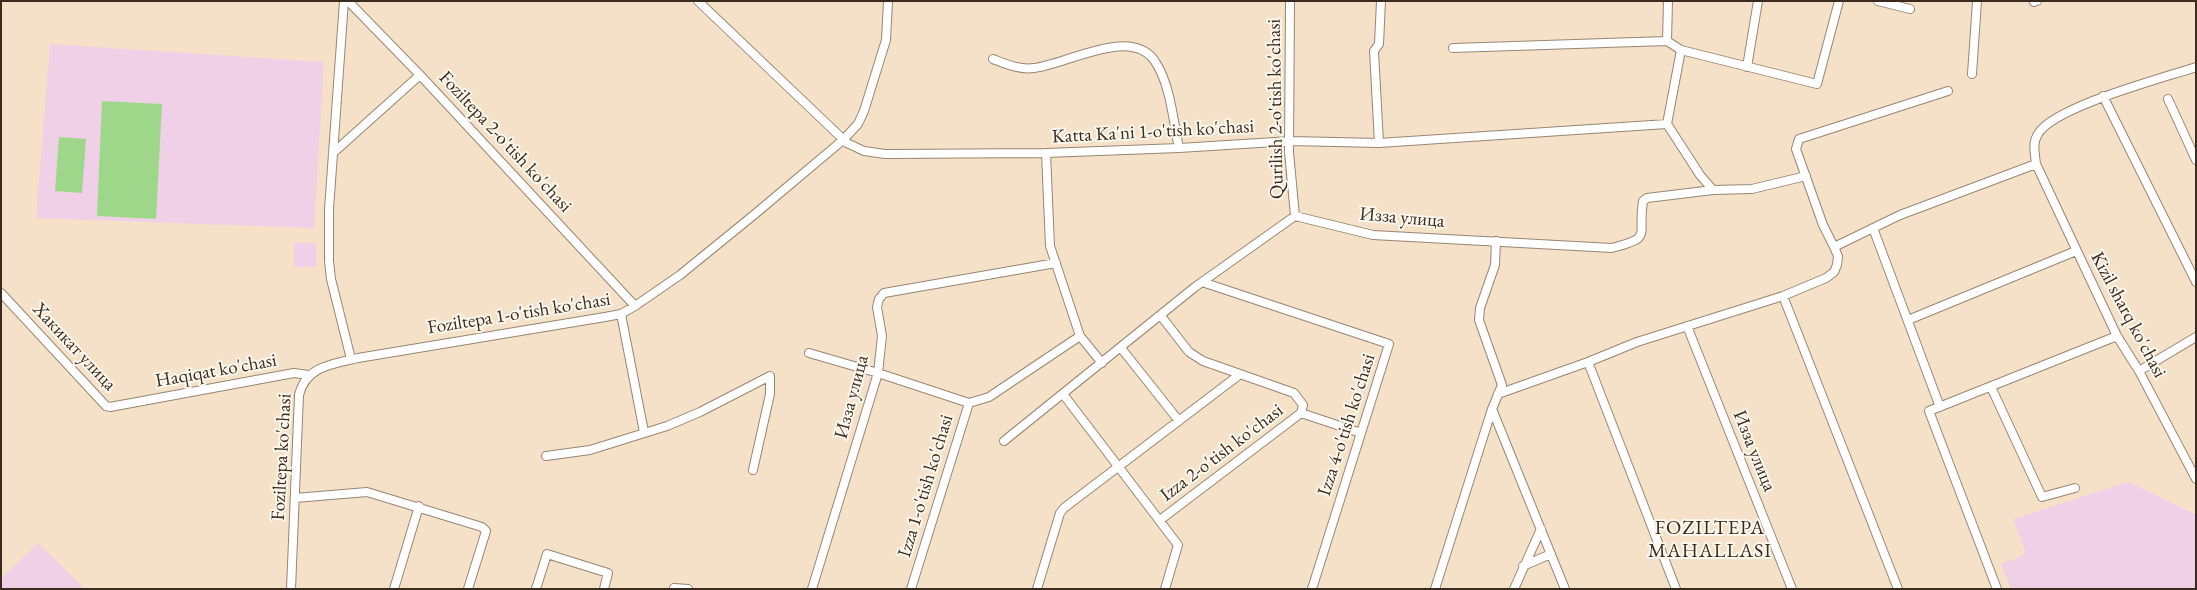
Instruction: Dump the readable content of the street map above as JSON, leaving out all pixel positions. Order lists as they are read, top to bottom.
{
  "streets": {
    "street": [
      "Qurilish 2-o'tish ko'chasi",
      "Katta Ka'ni 1-o'tish ko'chasi",
      "Foziltepa 2-o'tish ko'chasi",
      "Изза улица",
      "Foziltepa 1-o'tish ko'chasi",
      "Kizil sharq ko'chasi",
      "Хакикат улица",
      "Haqiqat ko'chasi",
      "Izza 4-o'tish ko'chasi",
      "Izza 2-o'tish ko'chasi",
      "Foziltepa ko'chasi",
      "Izza 1-o'tish ko'chasi"
    ]
  },
  "crossings": [
    ["Qurilish 2-o'tish ko'chasi", "Katta Ka'ni 1-o'tish ko'chasi"],
    ["Qurilish 2-o'tish ko'chasi", "Изза улица"],
    ["Katta Ka'ni 1-o'tish ko'chasi", "Foziltepa 1-o'tish ko'chasi"],
    ["Foziltepa 2-o'tish ko'chasi", "Foziltepa 1-o'tish ko'chasi"],
    ["Foziltepa 1-o'tish ko'chasi", "Foziltepa ko'chasi"],
    ["Хакикат улица", "Haqiqat ko'chasi"],
    ["Haqiqat ko'chasi", "Foziltepa ko'chasi"]
  ],
  "districts": ["FOZILTEPA MAHALLASI"]
}
